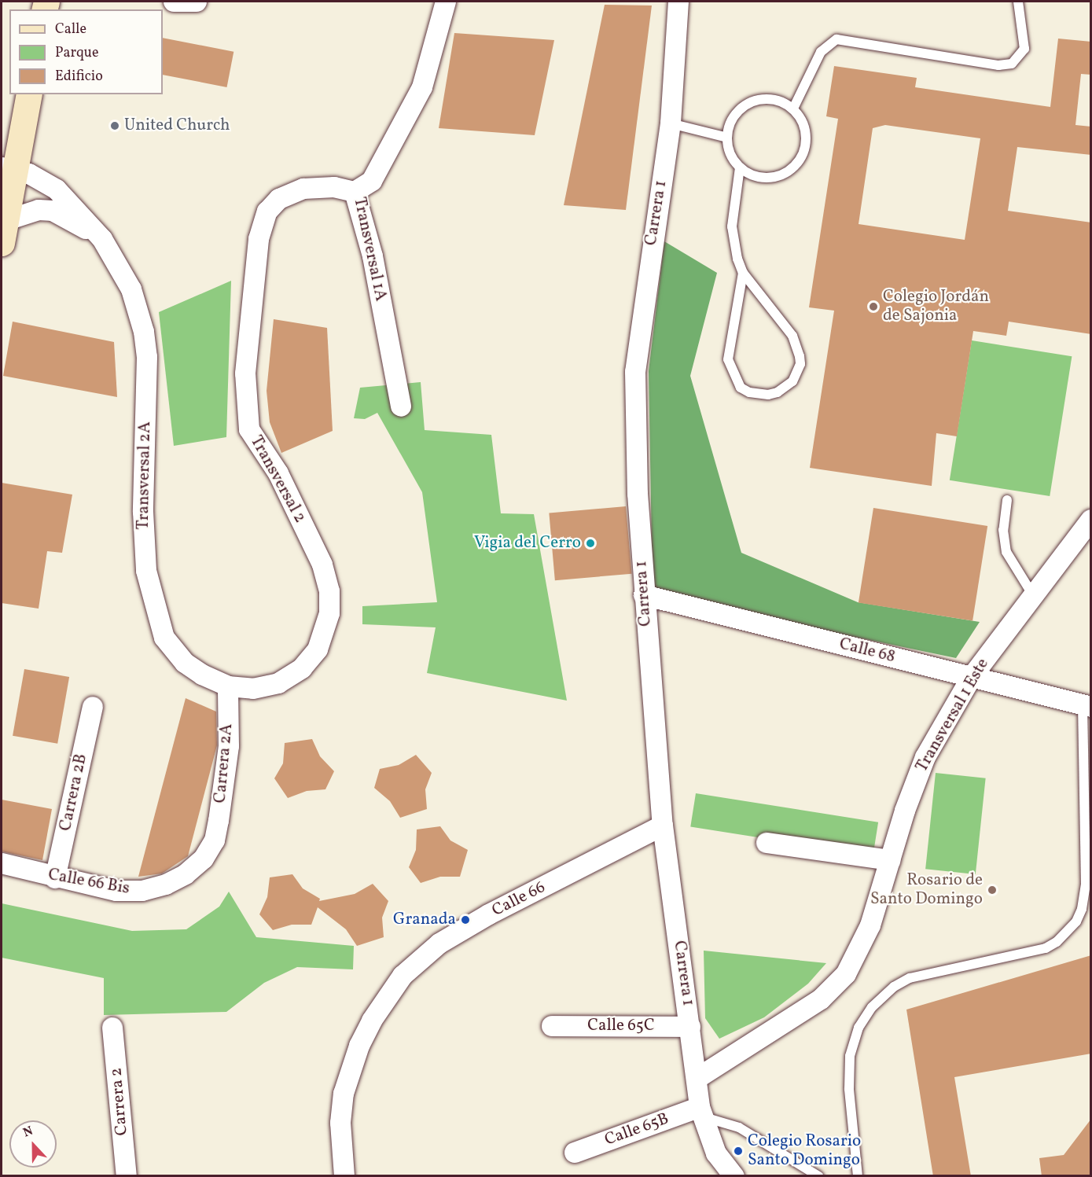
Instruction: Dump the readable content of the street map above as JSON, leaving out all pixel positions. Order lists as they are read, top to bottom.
{
  "streets": {
    "street": [
      "Carrera 1",
      "Transversal 1A",
      "Transversal 2A",
      "Transversal 2",
      "Calle 68",
      "Transversal 1 Este",
      "Carrera 2A",
      "Carrera 2B",
      "Calle 66 Bis",
      "Calle 66",
      "Calle 65C",
      "Carrera 2",
      "Calle 65B"
    ]
  },
  "crossings": [
    ["Carrera 1", "Calle 68"],
    ["Carrera 1", "Transversal 1 Este"],
    ["Carrera 1", "Calle 66"],
    ["Carrera 1", "Calle 65C"],
    ["Carrera 1", "Calle 65B"],
    ["Transversal 1A", "Transversal 2"],
    ["Transversal 2A", "Transversal 2"],
    ["Transversal 2A", "Carrera 2A"],
    ["Transversal 2", "Carrera 2A"],
    ["Calle 68", "Transversal 1 Este"],
    ["Carrera 2A", "Calle 66 Bis"],
    ["Carrera 2B", "Calle 66 Bis"]
  ],
  "places": [
    "United Church",
    "Colegio Jordán de Sajonia",
    "Vigia del Cerro",
    "Rosario de Santo Domingo",
    "Granada",
    "Colegio Rosario Santo Domingo"
  ],
  "legend": ["Calle", "Parque", "Edificio"],
  "north": "top"
}
